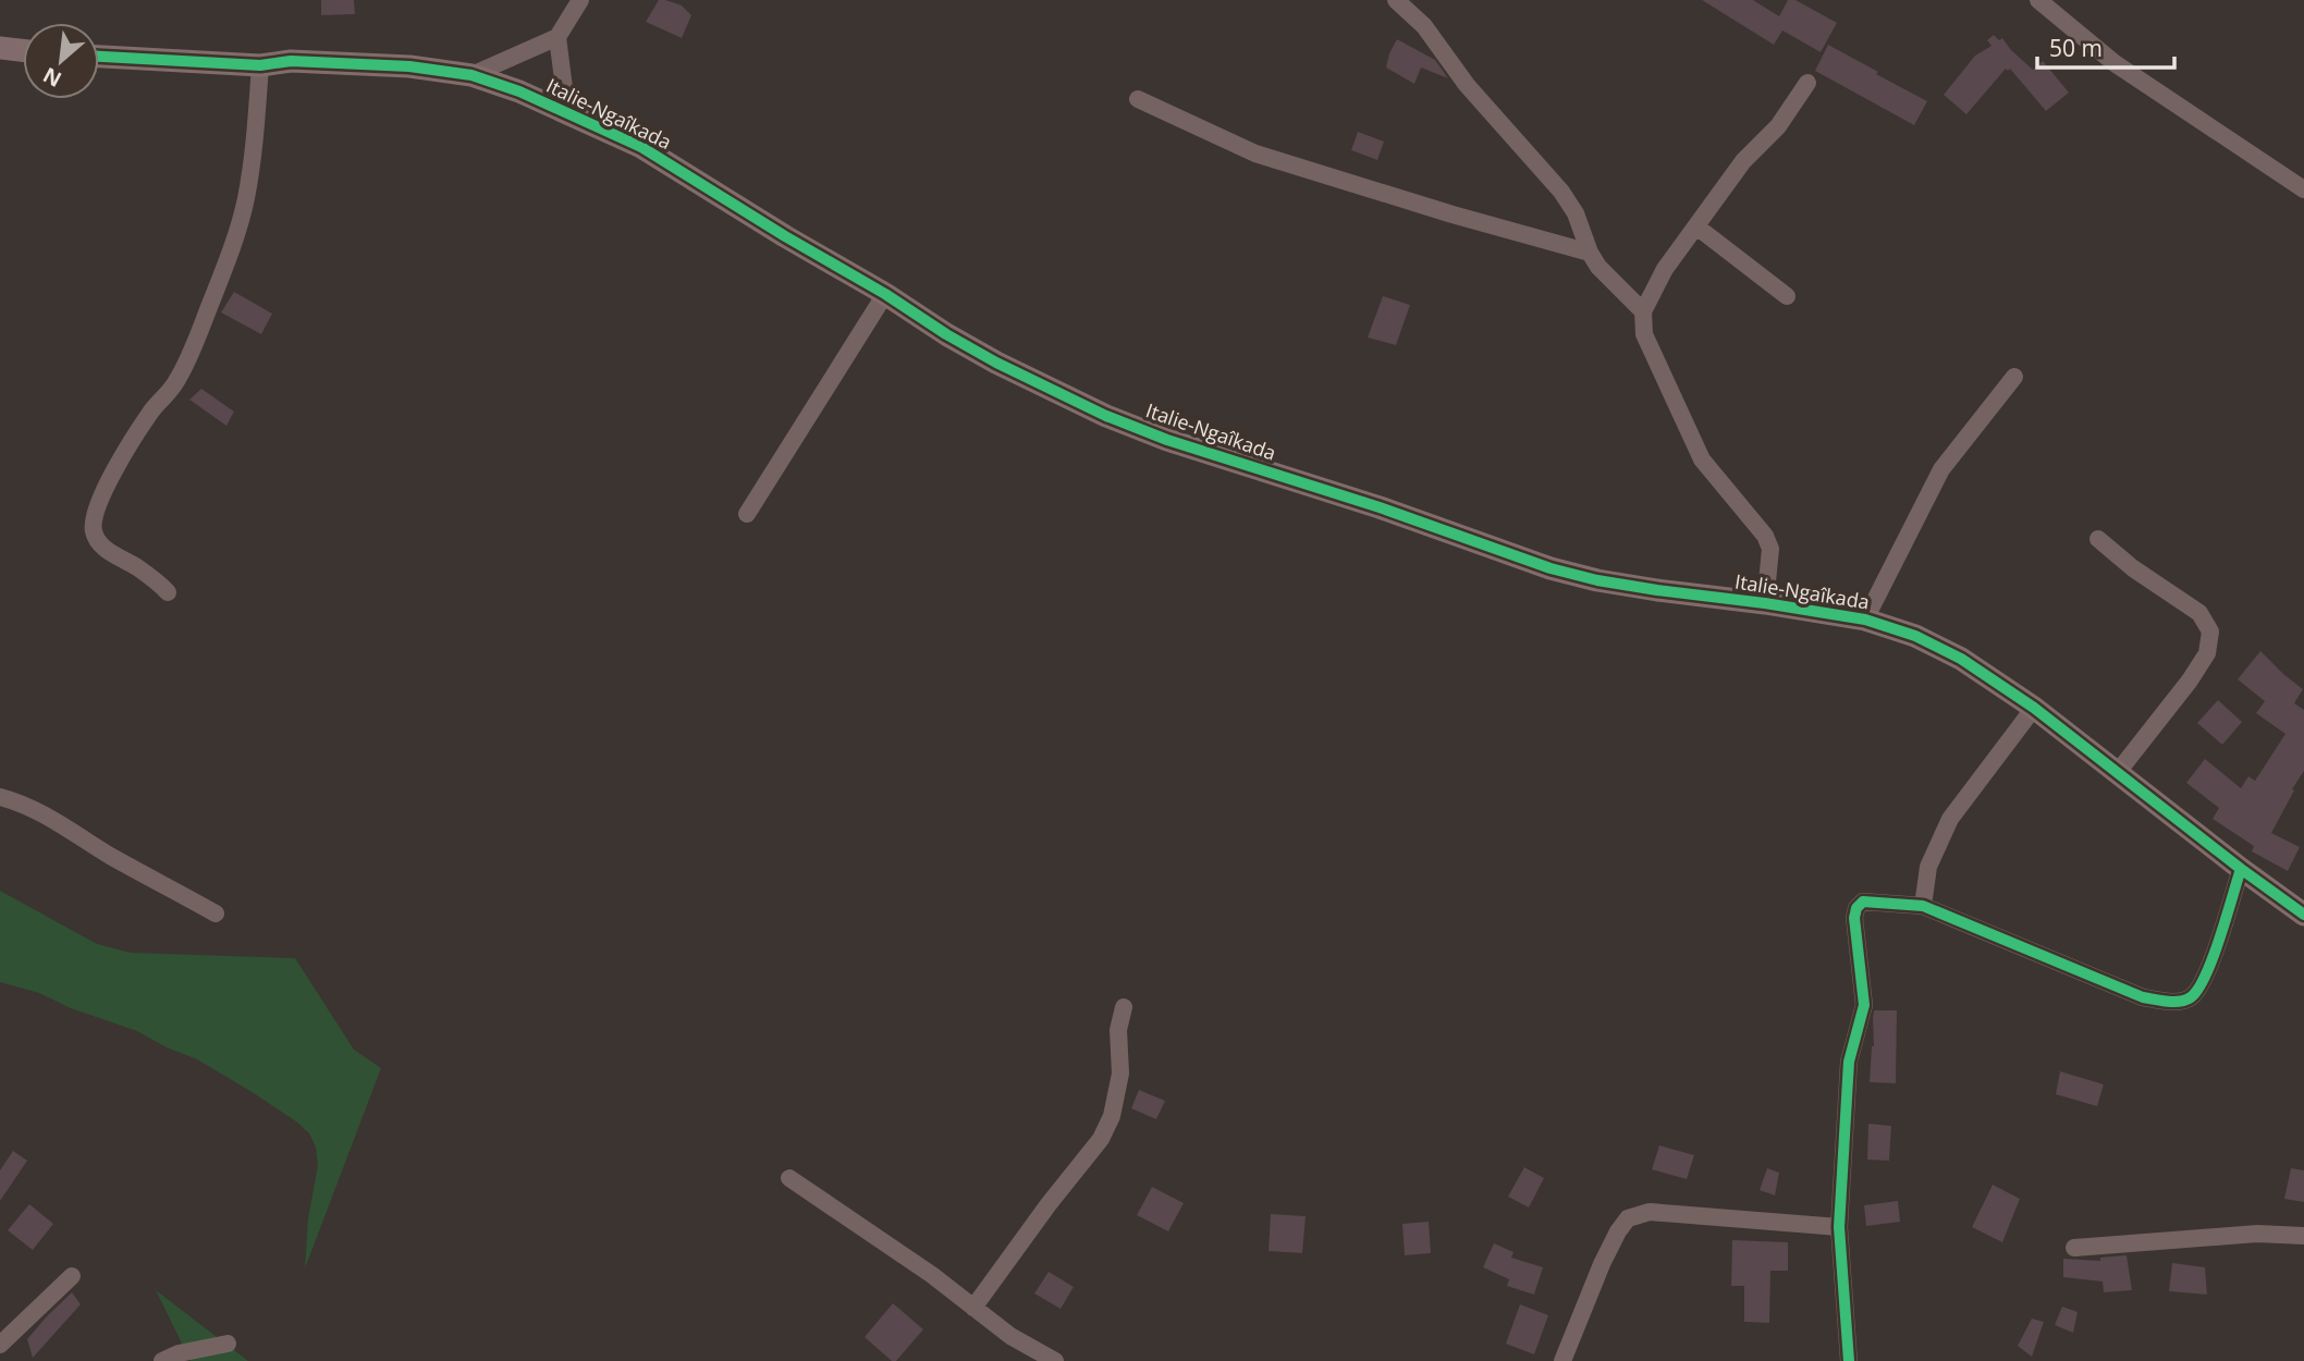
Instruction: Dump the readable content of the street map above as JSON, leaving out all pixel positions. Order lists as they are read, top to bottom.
{
  "streets": {
    "street": ["Italie-Ngaîkada"]
  },
  "scale_bar": "50 m",
  "north": "bottom left"
}
